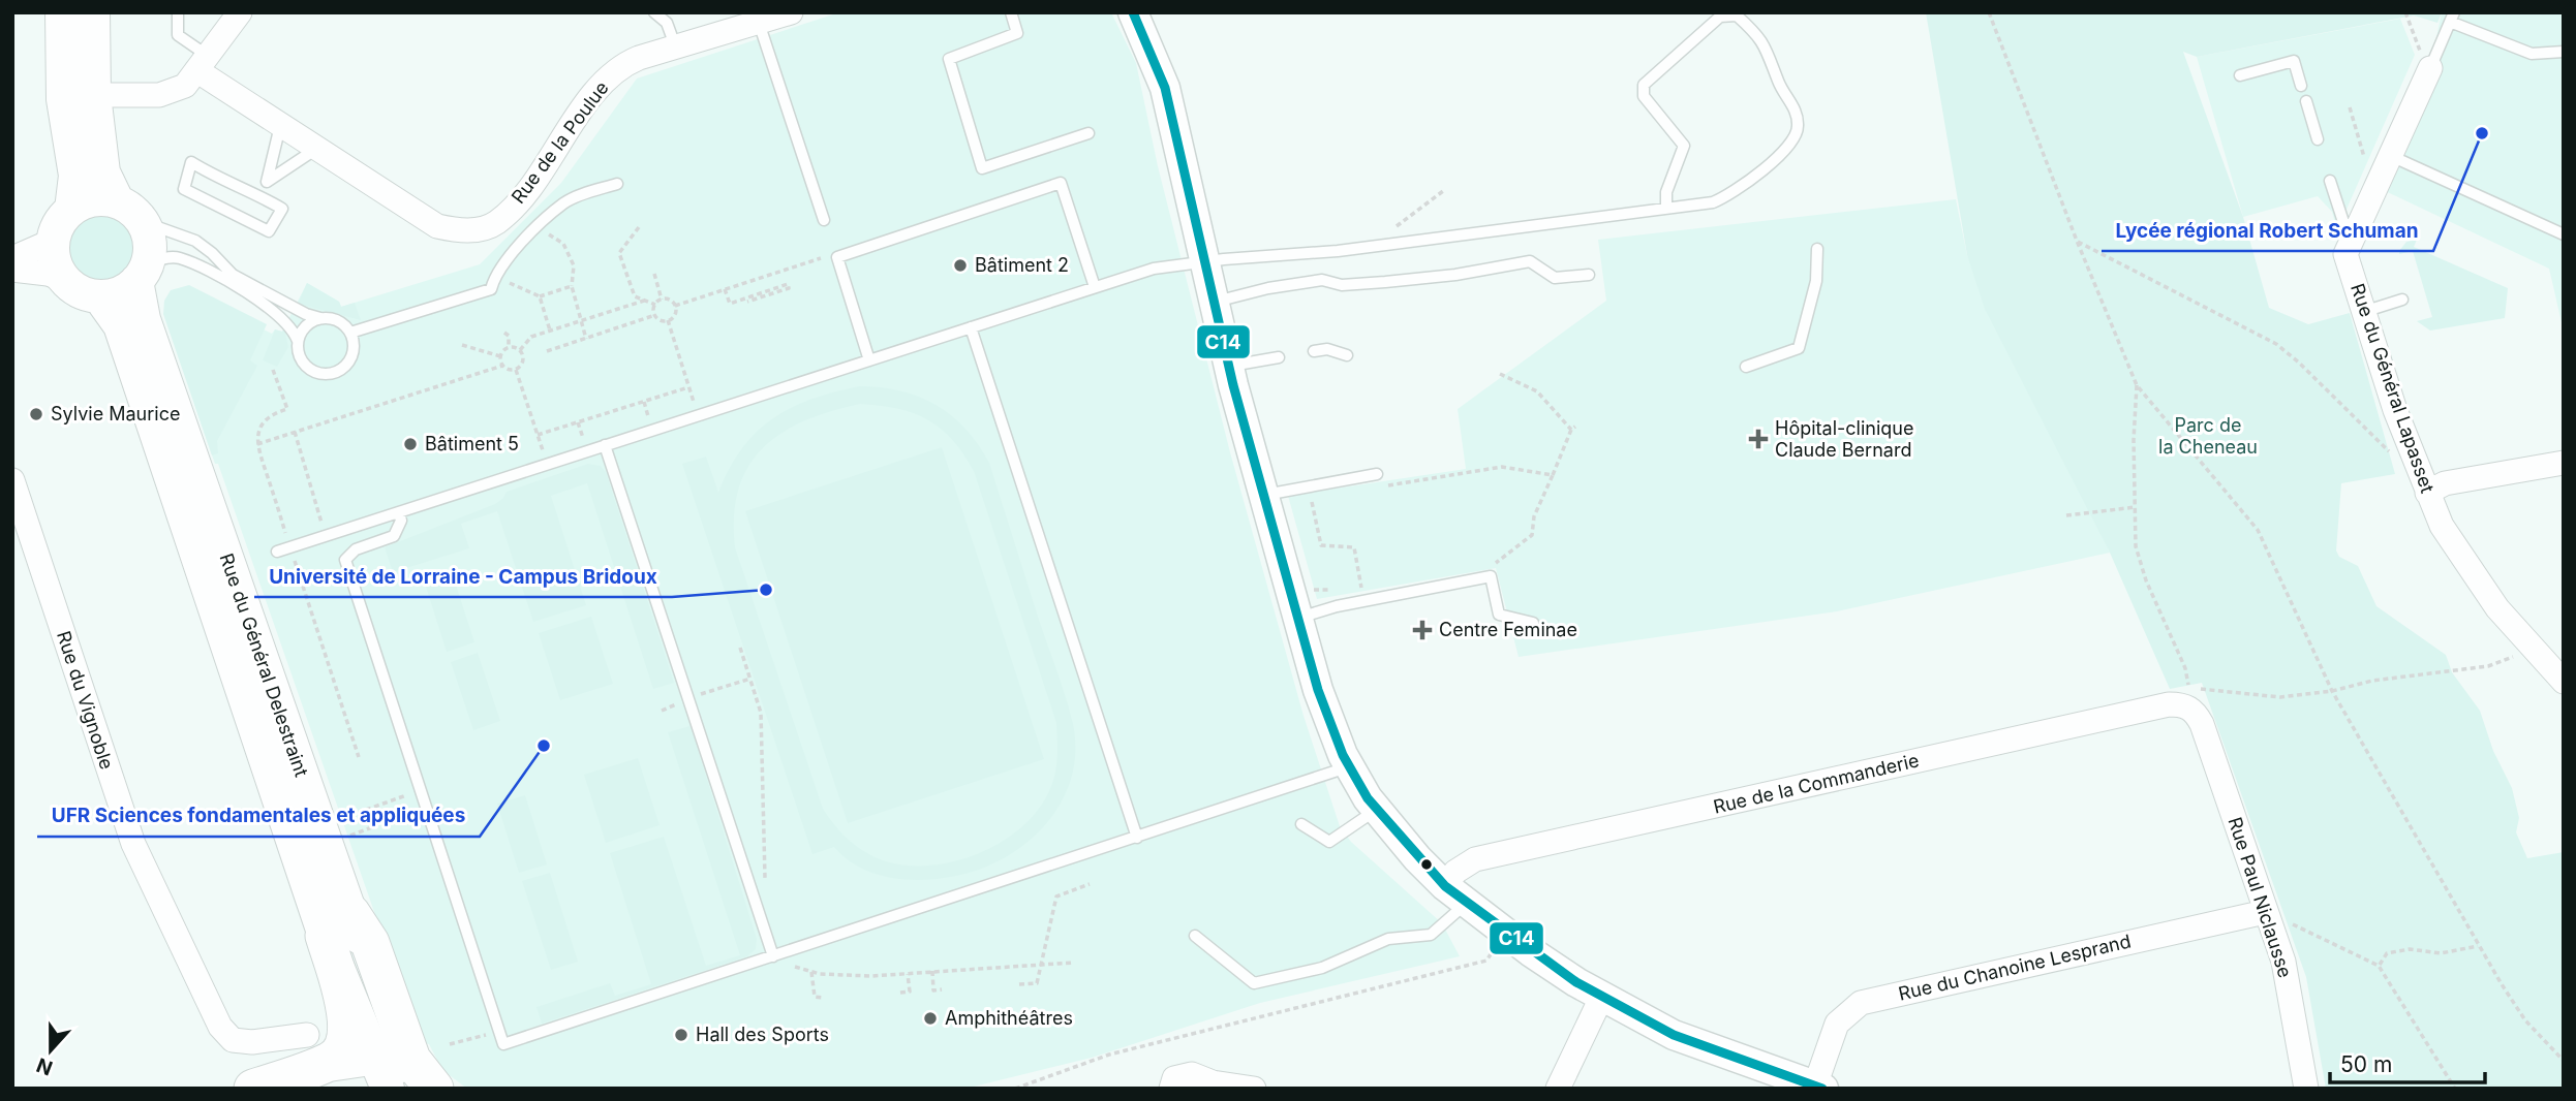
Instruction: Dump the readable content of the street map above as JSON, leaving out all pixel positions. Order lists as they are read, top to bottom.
{
  "streets": {
    "main road": ["Rue du Général Delestraint"],
    "street": [
      "Rue de la Poulue",
      "Rue du Général Lapasset",
      "Rue du Vignoble",
      "Rue de la Commanderie",
      "Rue Paul Niclausse",
      "Rue du Chanoine Lesprand"
    ]
  },
  "crossings": [
    ["Rue de la Commanderie", "Rue Paul Niclausse"],
    ["Rue Paul Niclausse", "Rue du Chanoine Lesprand"]
  ],
  "parks": ["Parc de la Cheneau"],
  "places": {
    "other": [
      "Lycée régional Robert Schuman",
      "Bâtiment 2",
      "Sylvie Maurice",
      "Bâtiment 5",
      "Université de Lorraine - Campus Bridoux",
      "UFR Sciences fondamentales et appliquées",
      "Amphithéâtres",
      "Hall des Sports"
    ],
    "health": ["Hôpital-clinique Claude Bernard", "Centre Feminae"]
  },
  "lines": ["transit line C14"],
  "scale_bar": "50 m",
  "north": "bottom"
}
